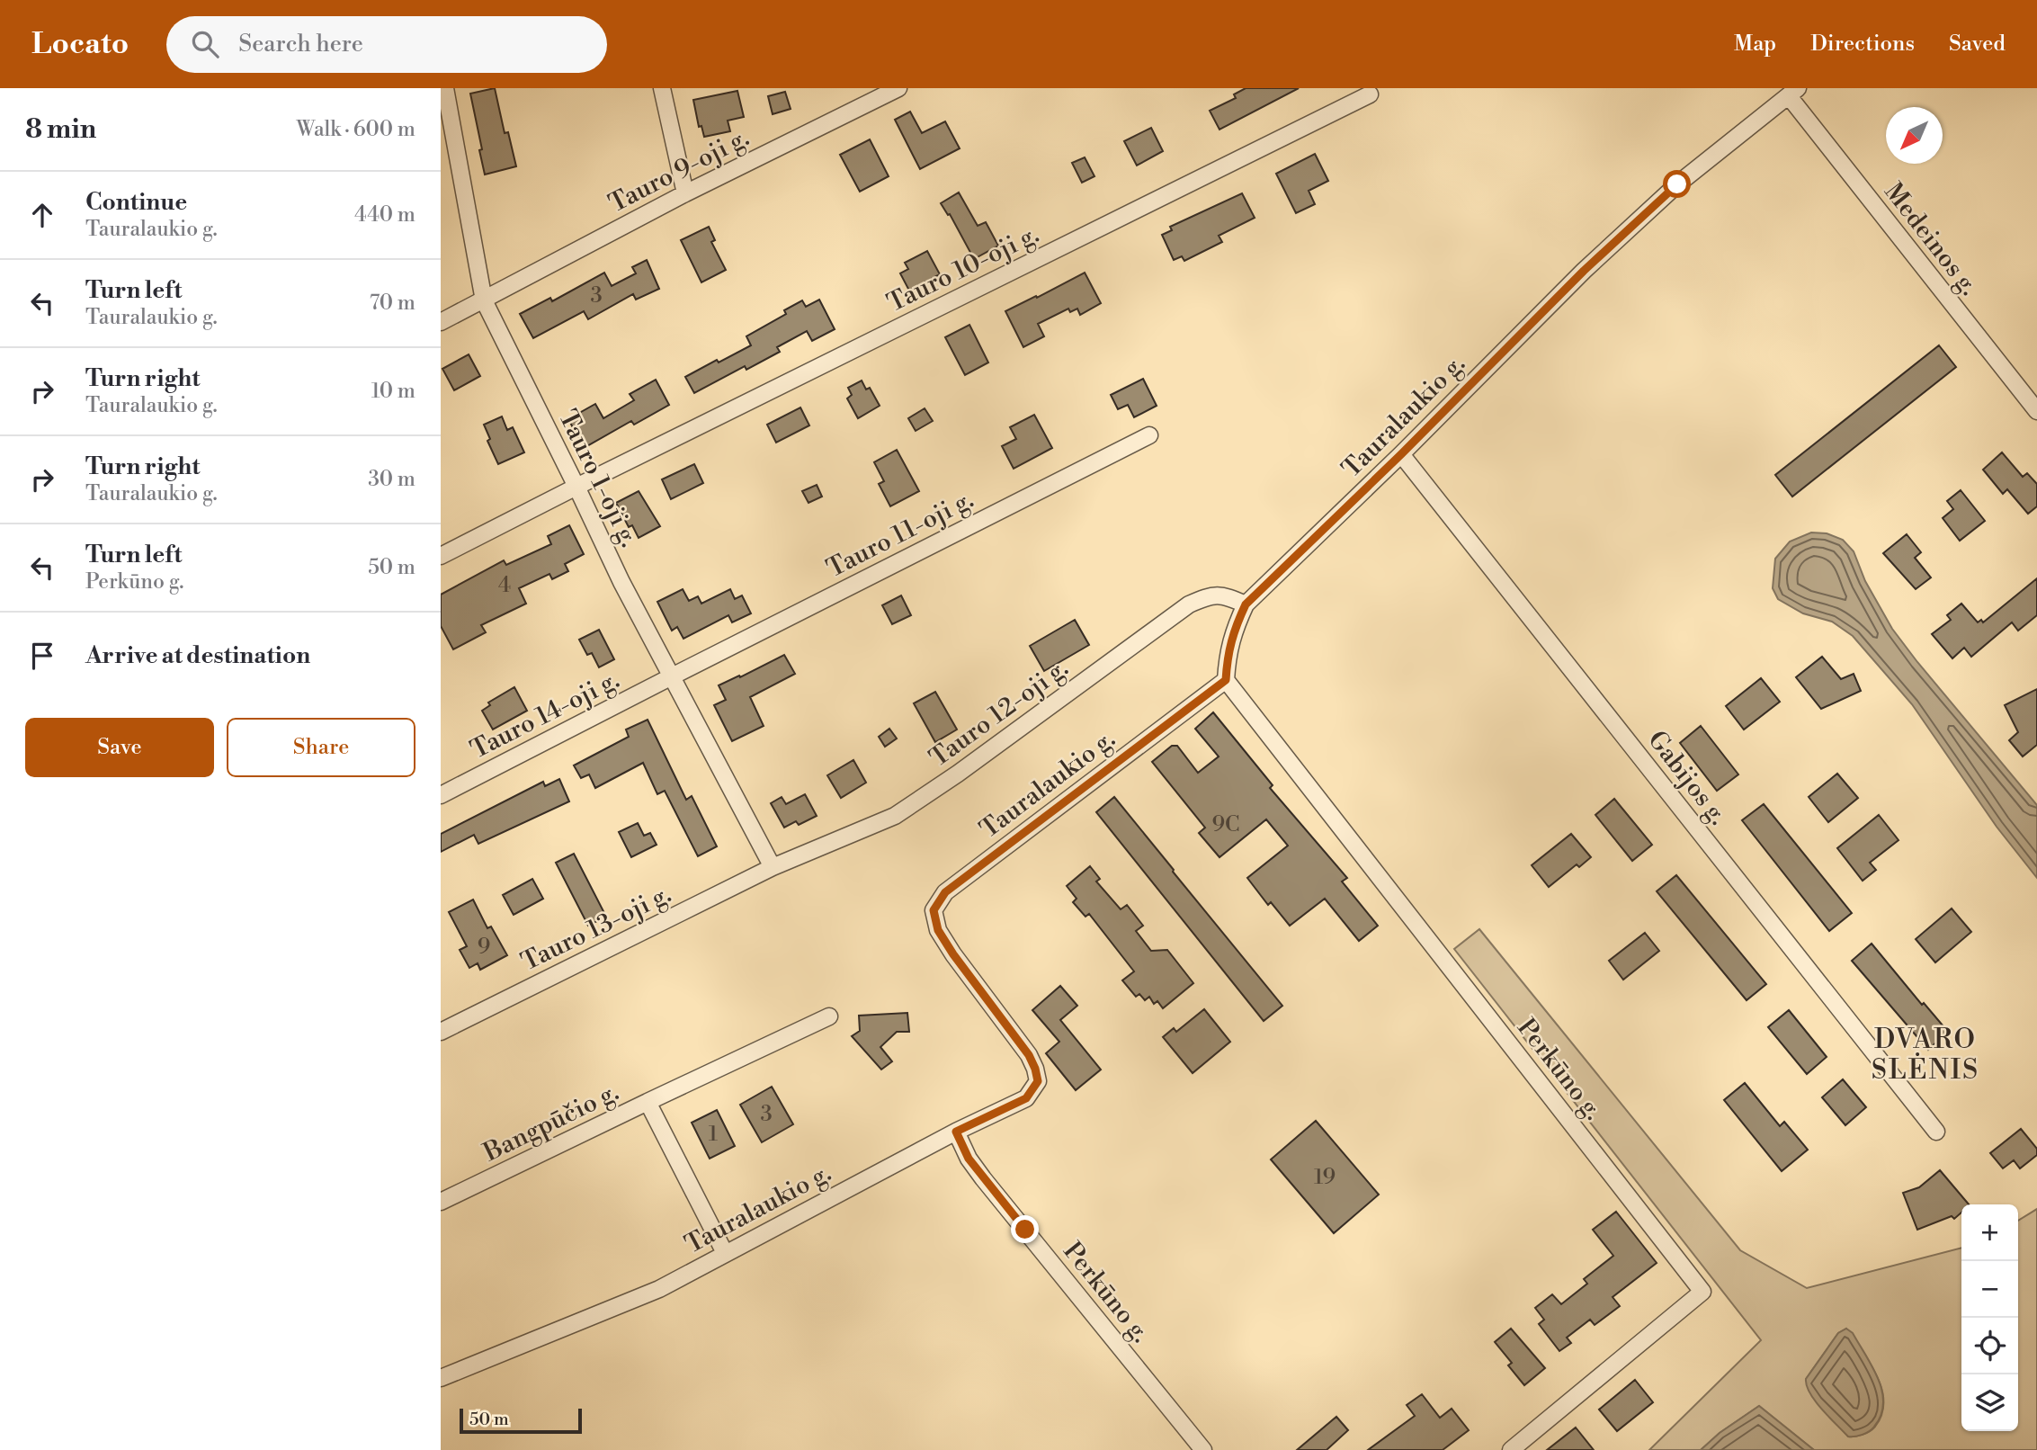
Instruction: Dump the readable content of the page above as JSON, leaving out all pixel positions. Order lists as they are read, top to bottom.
{
  "streets": {
    "street": [
      "Tauro 9-oji g.",
      "Medeinos g.",
      "Tauro 10-oji g.",
      "Tauralaukio g.",
      "Tauro 1-oji g.",
      "Tauro 11-oji g.",
      "Tauro 12-oji g.",
      "Tauro 14-oji g.",
      "Gabijos g.",
      "Tauro 13-oji g.",
      "Perkūno g.",
      "Bangpūčio g."
    ]
  },
  "crossings": [
    ["Tauro 9-oji g.", "Tauro 1-oji g."],
    ["Medeinos g.", "Tauralaukio g."],
    ["Tauro 10-oji g.", "Tauro 1-oji g."],
    ["Tauralaukio g.", "Tauro 12-oji g."],
    ["Tauralaukio g.", "Gabijos g."],
    ["Tauralaukio g.", "Perkūno g."],
    ["Tauralaukio g.", "Bangpūčio g."],
    ["Tauro 1-oji g.", "Tauro 11-oji g."],
    ["Tauro 1-oji g.", "Tauro 12-oji g."],
    ["Tauro 1-oji g.", "Tauro 14-oji g."],
    ["Tauro 1-oji g.", "Tauro 13-oji g."],
    ["Tauro 11-oji g.", "Tauro 14-oji g."],
    ["Tauro 12-oji g.", "Tauro 13-oji g."]
  ],
  "districts": ["DVARO SLĖNIS"],
  "house_numbers": [
    "3",
    "4",
    "9C",
    "9",
    "3",
    "1",
    "19"
  ],
  "scale_bar": "50 m",
  "north": "bottom left",
  "page": {
    "header": "Locato",
    "search": "Search here",
    "nav": ["Map", "Directions", "Saved"],
    "heading": ["8 min", "Walk · 600 m"],
    "list": [
      ["Continue", "Tauralaukio g.", "440 m"],
      ["Turn left", "Tauralaukio g.", "70 m"],
      ["Turn right", "Tauralaukio g.", "10 m"],
      ["Turn right", "Tauralaukio g.", "30 m"],
      ["Turn left", "Perkūno g.", "50 m"],
      "Arrive at destination"
    ],
    "buttons": ["Save", "Share"],
    "map_buttons": ["+", "−"],
    "scale": "50 m"
  }
}
